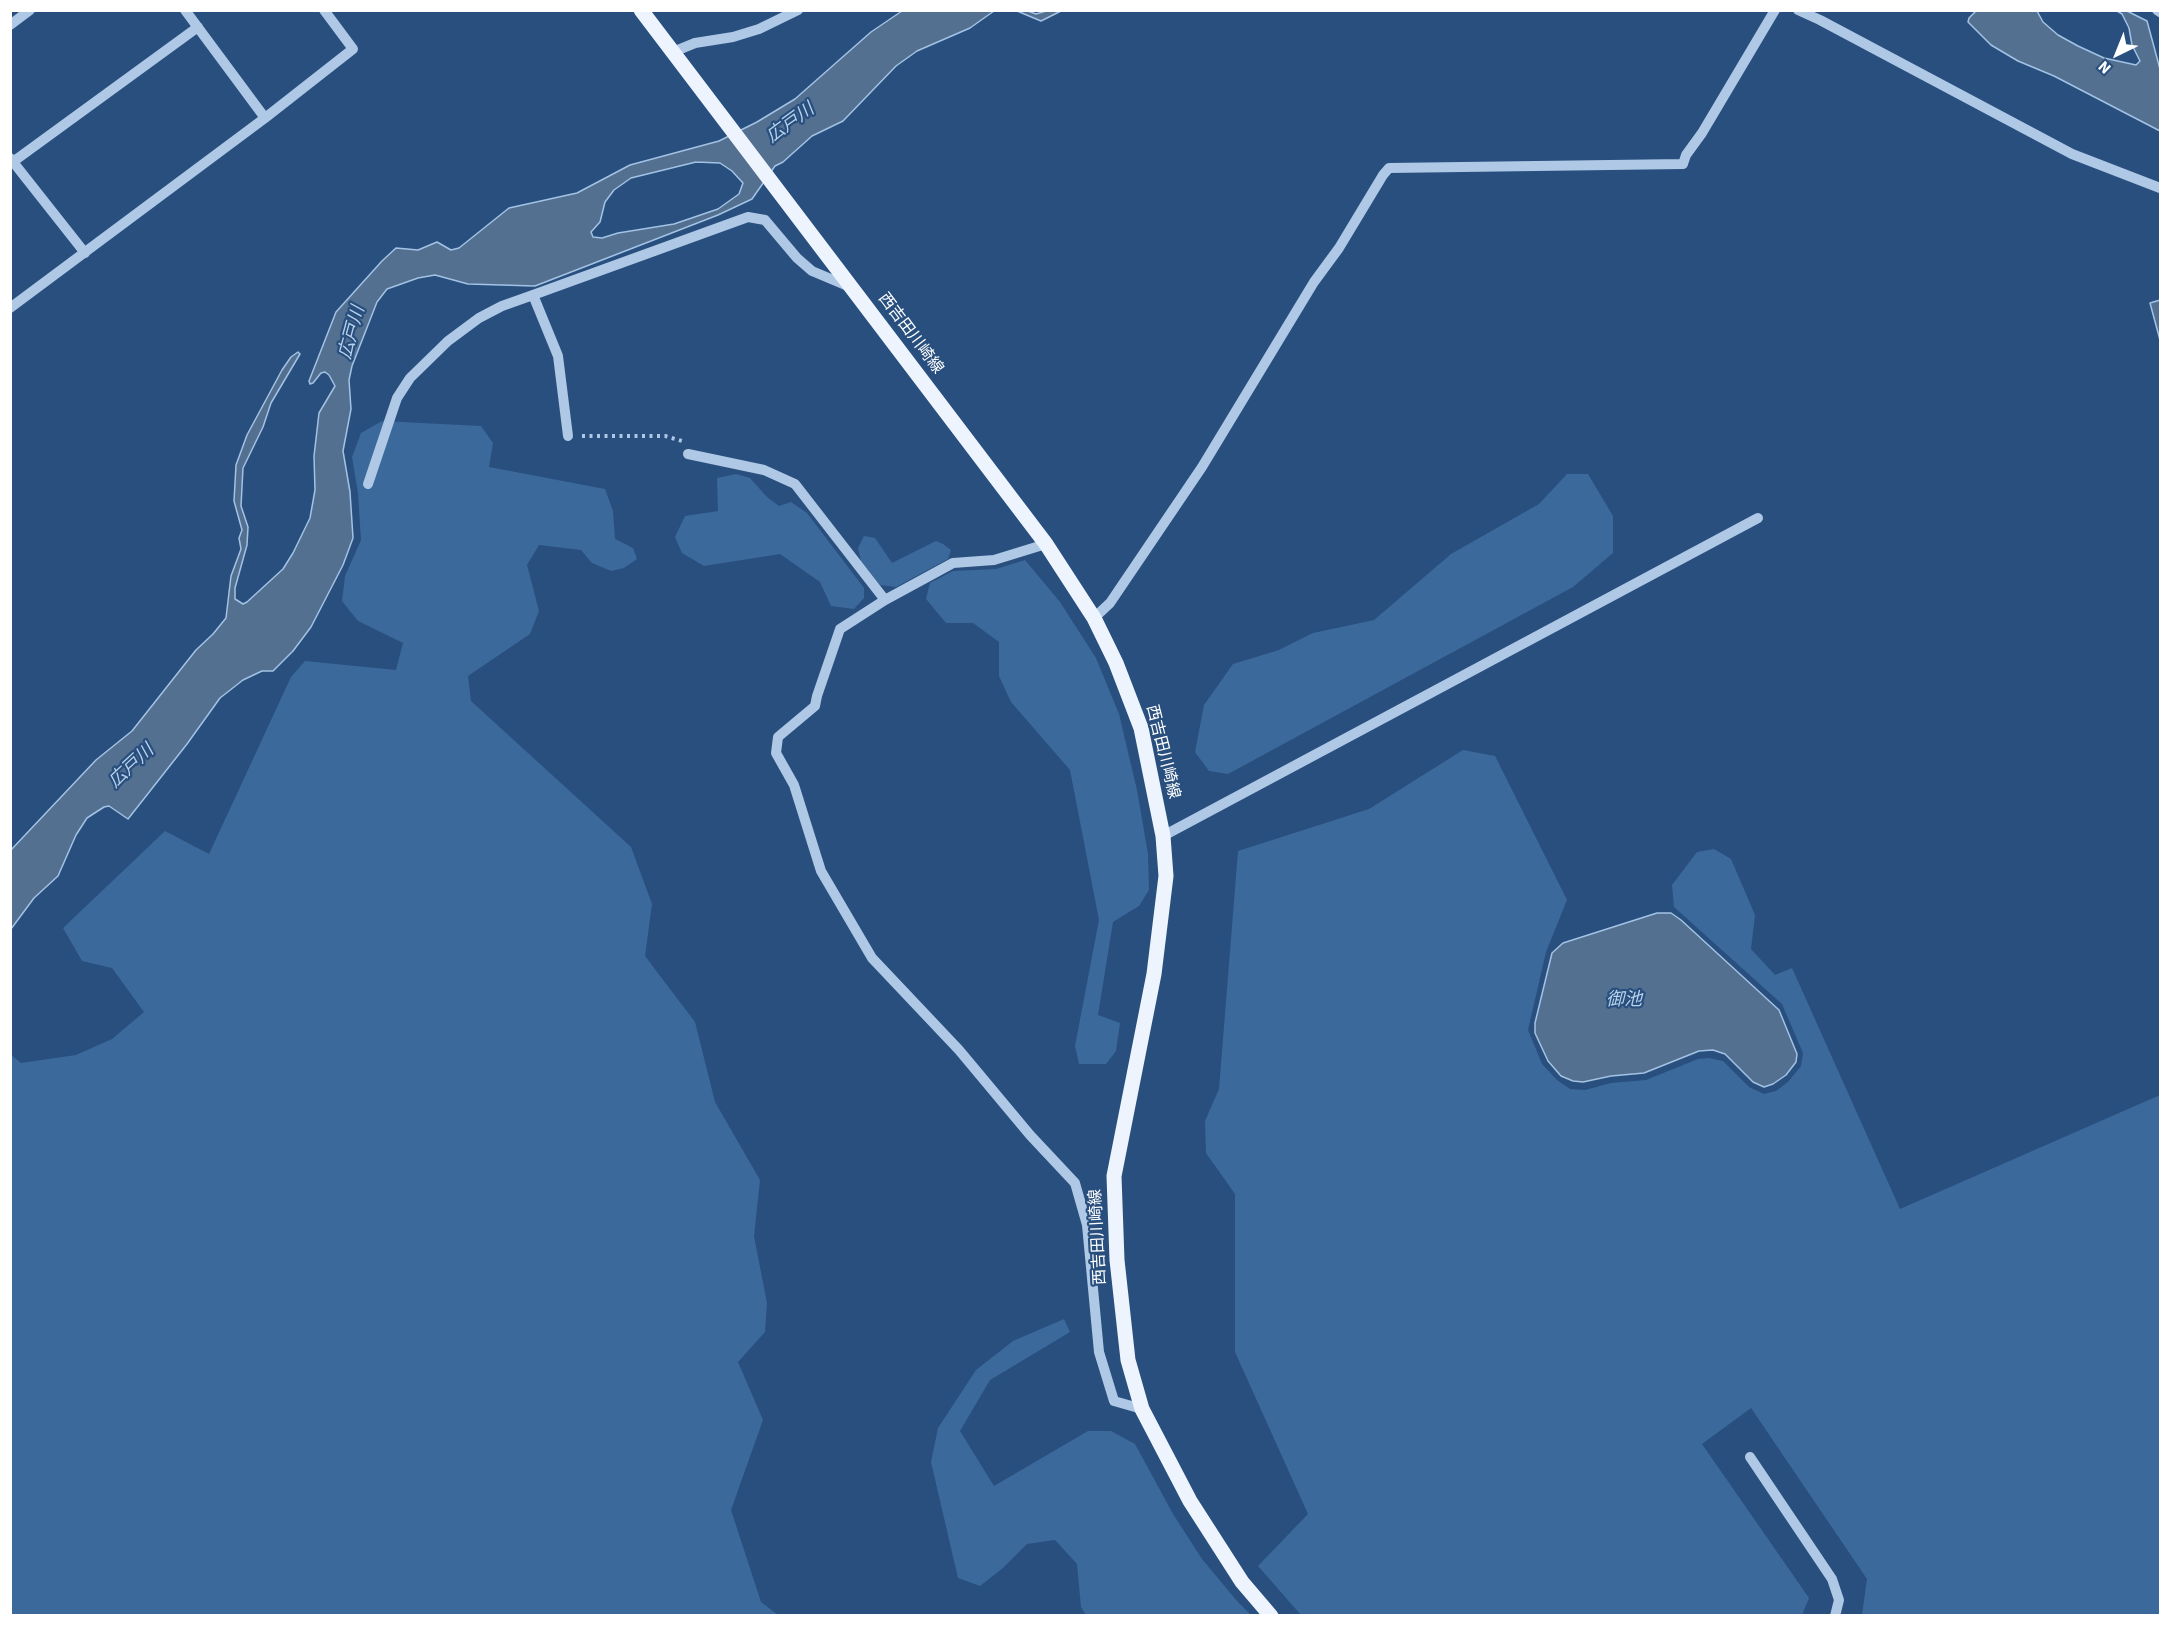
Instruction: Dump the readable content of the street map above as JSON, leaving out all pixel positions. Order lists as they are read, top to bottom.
{
  "streets": {
    "main road": ["西吉田川崎線"]
  },
  "water": ["広戸川", "御池"],
  "north": "bottom left"
}
